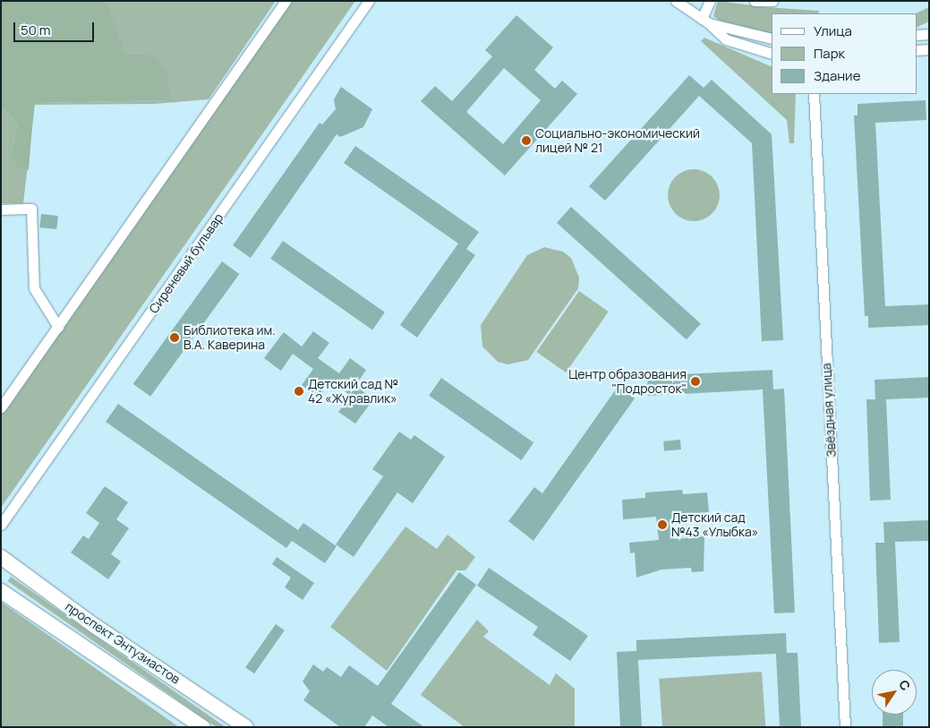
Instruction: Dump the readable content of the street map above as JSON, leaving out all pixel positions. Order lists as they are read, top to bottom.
{
  "streets": {
    "main road": ["проспект Энтузиастов"],
    "street": ["Сиреневый бульвар", "Звёздная улица"]
  },
  "places": [
    "Социально-экономический лицей № 21",
    "Библиотека им. В.А. Каверина",
    "Центр образования \"Подросток\"",
    "Детский сад № 42 «Журавлик»",
    "Детский сад №43 «Улыбка»"
  ],
  "legend": ["Улица", "Парк", "Здание"],
  "scale_bar": "50 m",
  "north": "top right"
}
